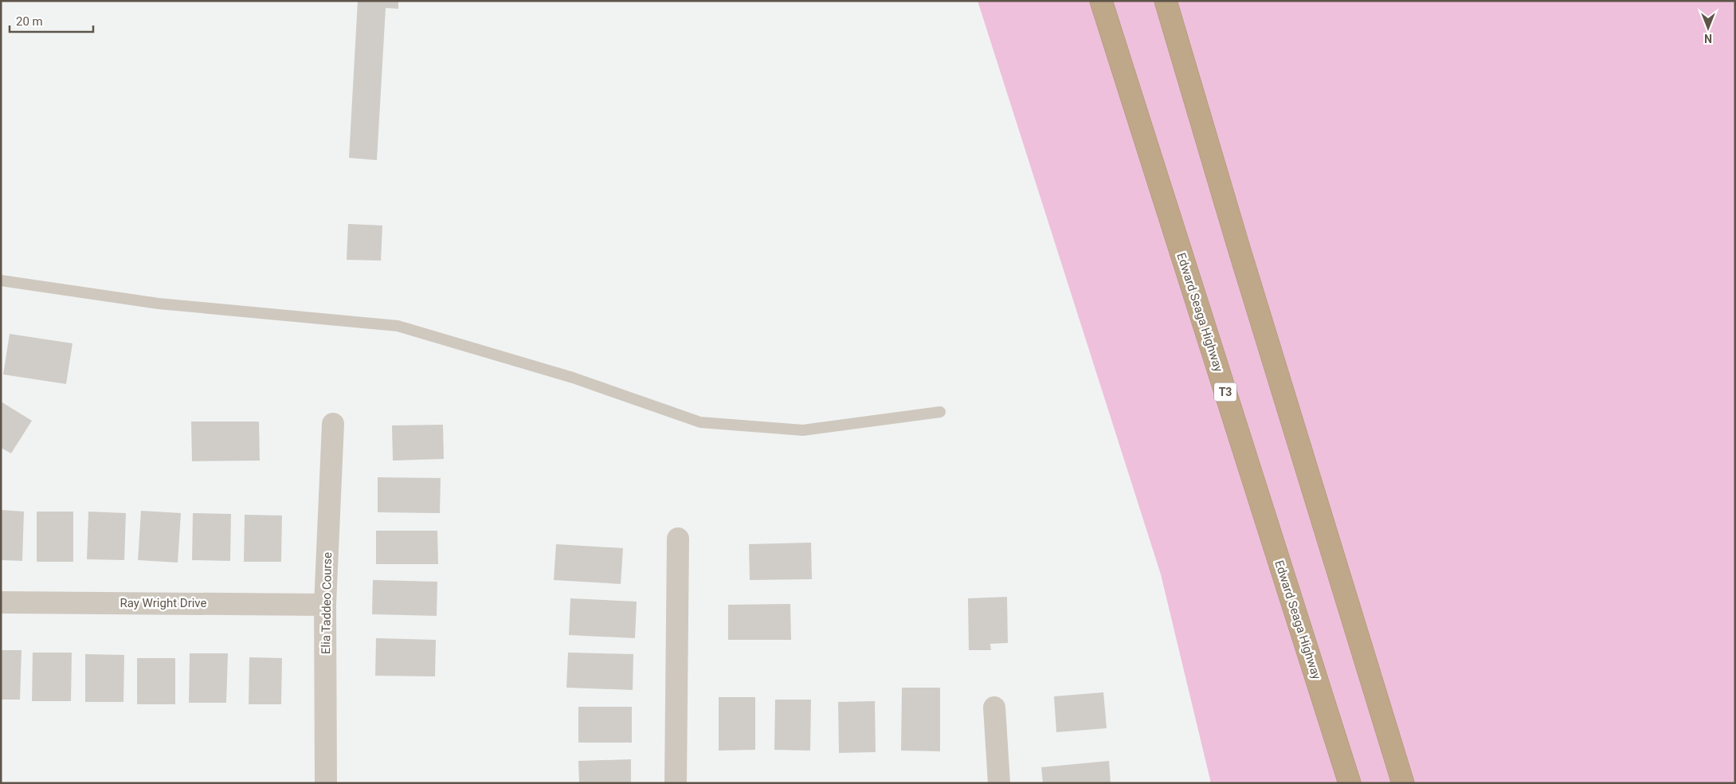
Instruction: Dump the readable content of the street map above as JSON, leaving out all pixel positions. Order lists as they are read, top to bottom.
{
  "streets": {
    "highway": ["Edward Seaga Highway", "T3"],
    "street": ["Ray Wright Drive", "Elia Taddeo Course"]
  },
  "crossings": [
    ["Ray Wright Drive", "Elia Taddeo Course"]
  ],
  "scale_bar": "20 m",
  "north": "bottom"
}
